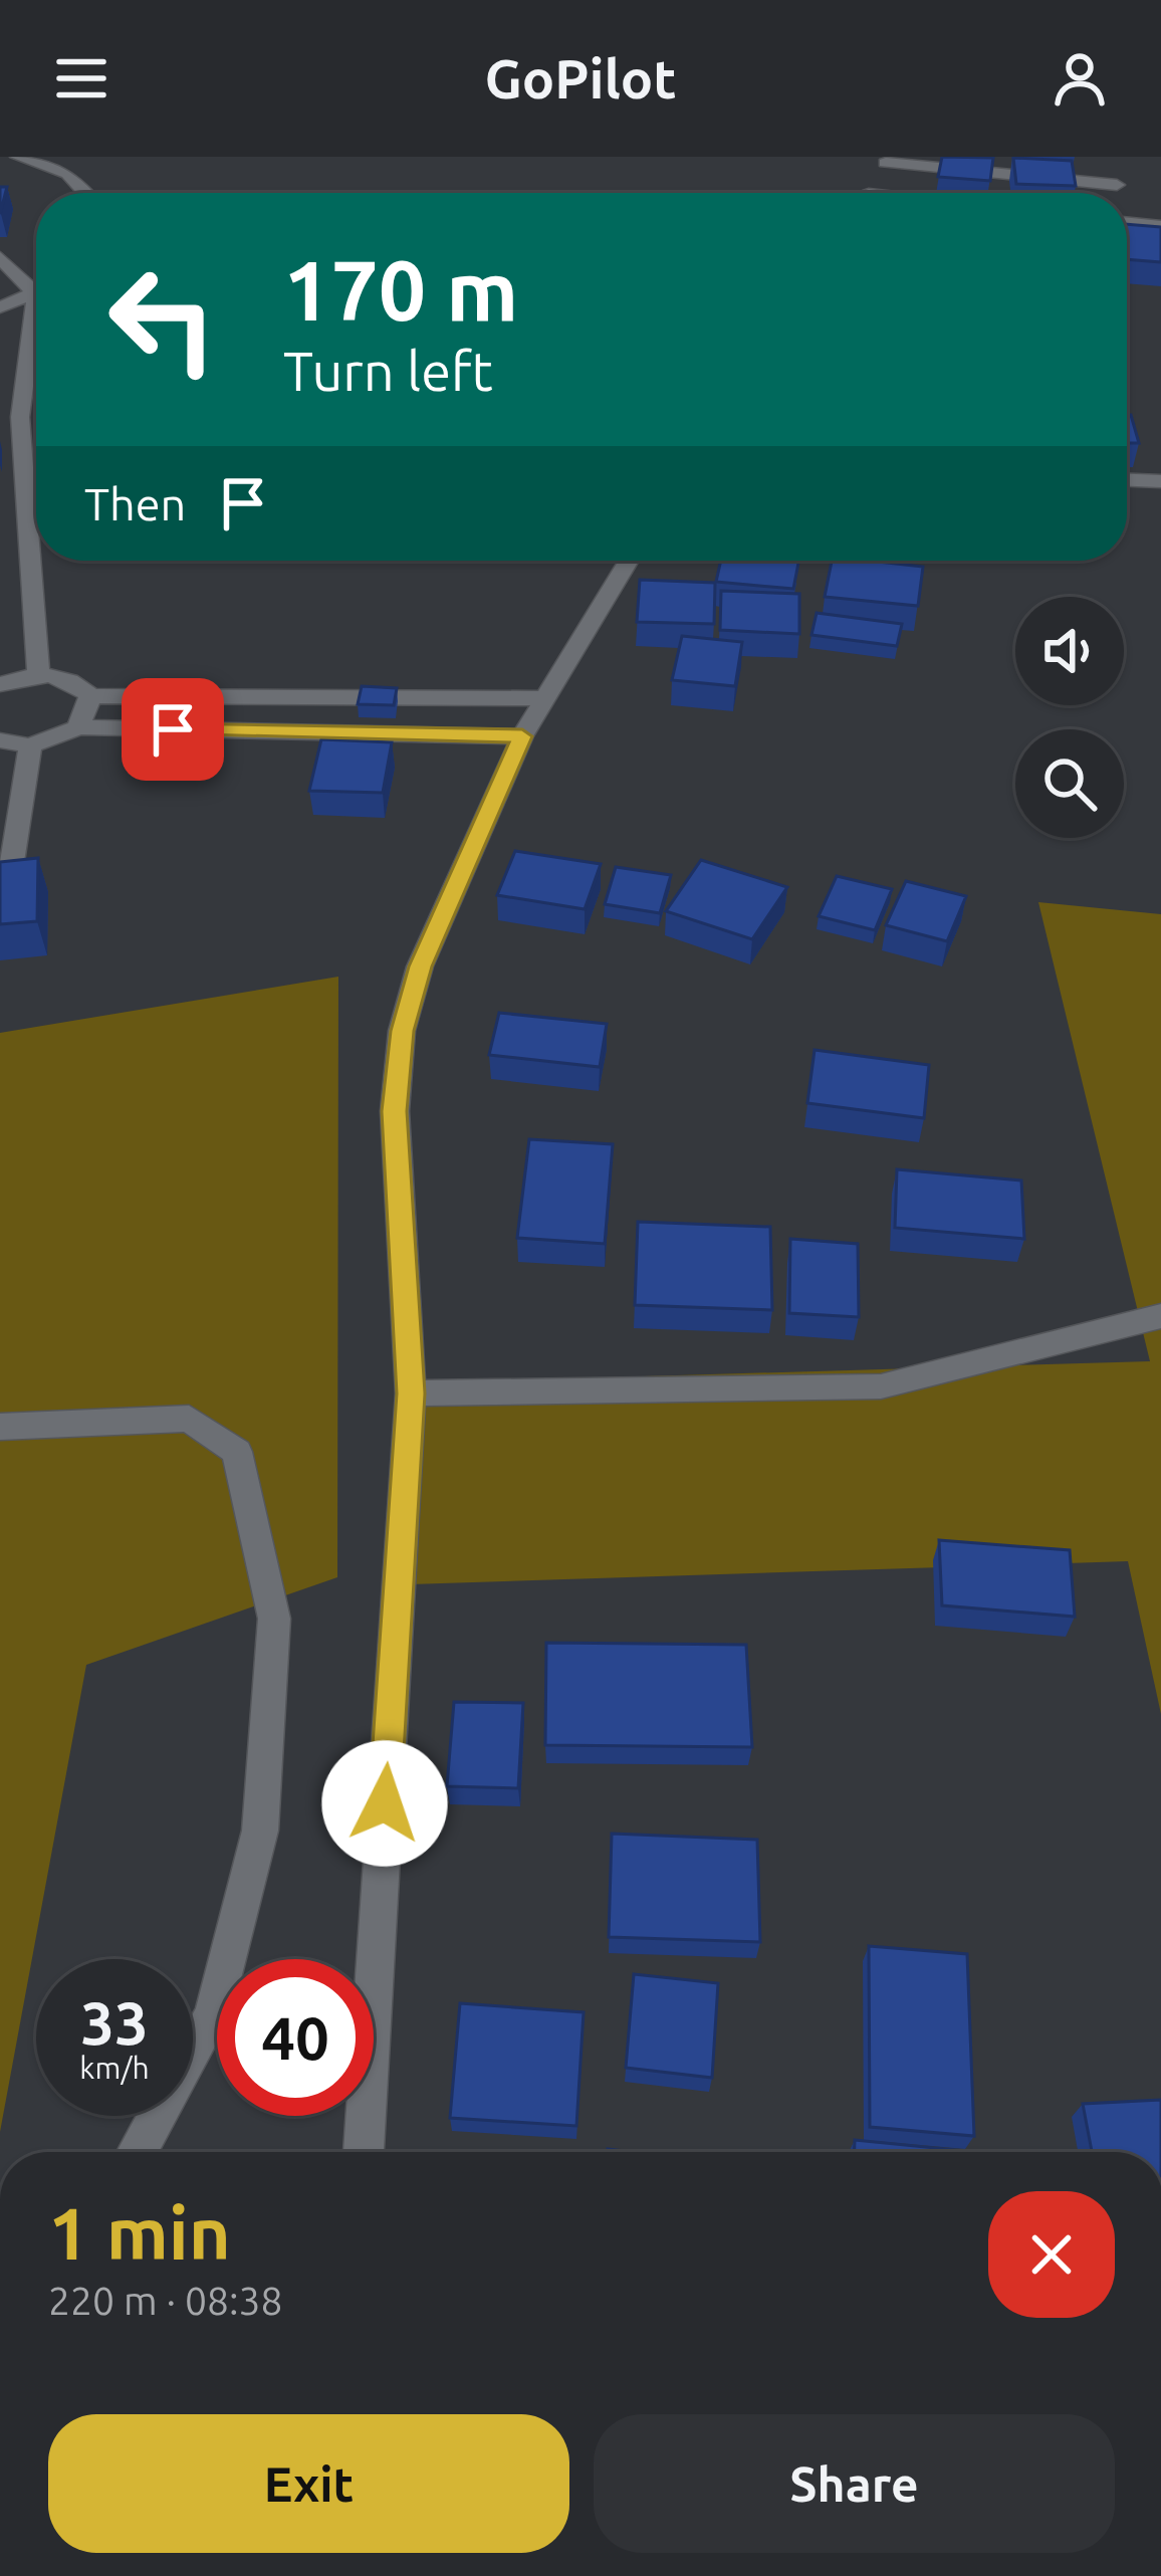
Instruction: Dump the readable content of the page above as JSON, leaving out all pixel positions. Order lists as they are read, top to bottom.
{
  "page": {
    "header": "GoPilot",
    "turn": ["170 m", "Turn left"],
    "then": "Then",
    "speed": "33 km/h",
    "limit": "40",
    "heading": ["1 min", "220 m · 08:38"],
    "buttons": ["Exit", "Share"]
  }
}
